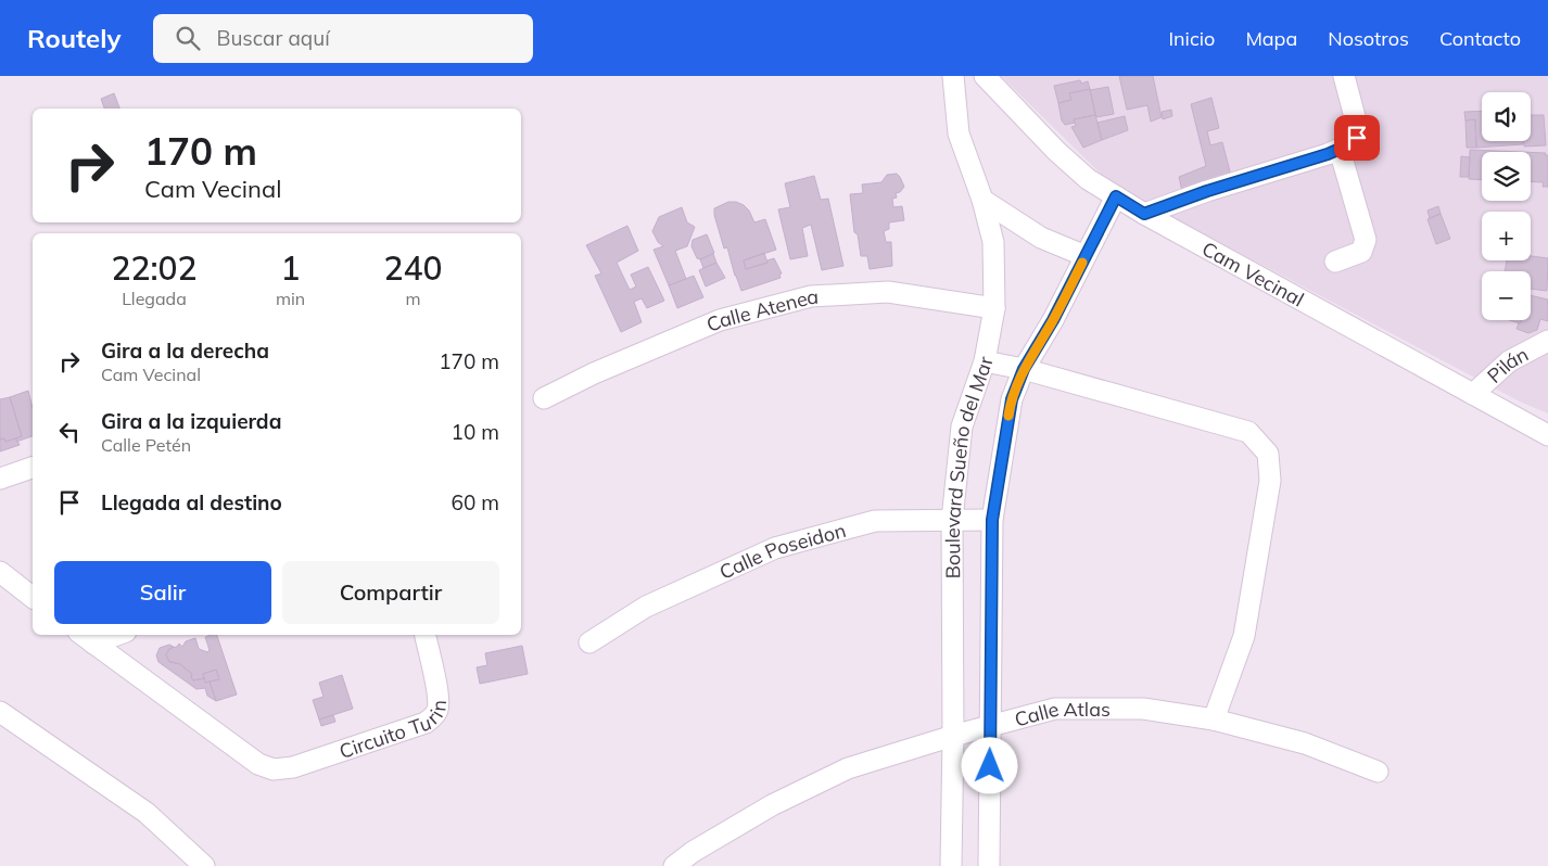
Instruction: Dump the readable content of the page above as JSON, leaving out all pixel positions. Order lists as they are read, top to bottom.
{
  "streets": {
    "street": [
      "Cam Vecinal",
      "Calle Atenea",
      "Pilán",
      "Boulevard Sueño del Mar",
      "Calle Poseidon",
      "Calle Atlas",
      "Circuito Turin"
    ]
  },
  "crossings": [
    ["Cam Vecinal", "Pilán"],
    ["Cam Vecinal", "Boulevard Sueño del Mar"],
    ["Calle Atenea", "Boulevard Sueño del Mar"],
    ["Boulevard Sueño del Mar", "Calle Poseidon"],
    ["Boulevard Sueño del Mar", "Calle Atlas"]
  ],
  "page": {
    "header": "Routely",
    "search": "Buscar aquí",
    "nav": [
      "Inicio",
      "Mapa",
      "Nosotros",
      "Contacto"
    ],
    "map_buttons": ["+", "−"],
    "turn": ["170 m", "Cam Vecinal"],
    "eta": [
      "22:02",
      "Llegada",
      "1",
      "min",
      "240",
      "m"
    ],
    "list": [
      {
        "name": "Gira a la derecha",
        "note": "Cam Vecinal",
        "value": "170 m"
      },
      {
        "name": "Gira a la izquierda",
        "note": "Calle Petén",
        "value": "10 m"
      },
      {
        "name": "Llegada al destino",
        "value": "60 m"
      }
    ],
    "buttons": ["Salir", "Compartir"]
  }
}
